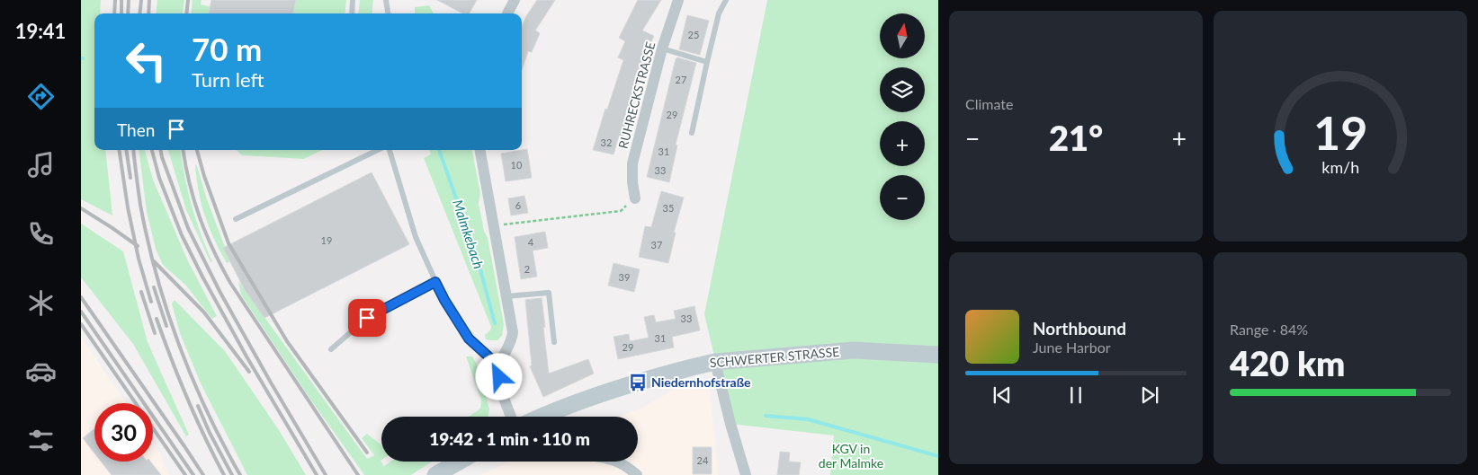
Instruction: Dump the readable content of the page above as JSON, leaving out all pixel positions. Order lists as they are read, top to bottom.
{
  "streets": {
    "main road": ["SCHWERTER STRASSE"],
    "street": ["RUHRECKSTRASSE"]
  },
  "water": ["Malmkebach"],
  "parks": ["KGV in der Malmke"],
  "places": {
    "bus stop": ["Niedernhofstraße"]
  },
  "house_numbers": [
    "25",
    "27",
    "29",
    "32",
    "31",
    "10",
    "33",
    "6",
    "35",
    "19",
    "4",
    "37",
    "2",
    "39",
    "33",
    "31",
    "29",
    "24"
  ],
  "north": "top",
  "page": {
    "tabs": "19:41",
    "tile": [
      "Climate",
      ["Range · 84%", "420 km"]
    ],
    "map_buttons": ["+", "−"],
    "turn": ["70 m", "Turn left"],
    "then": "Then",
    "heat": ["−", "21°", "+"],
    "song": ["Northbound", "June Harbor"],
    "limit": "30",
    "trip": "19:42 · 1 min · 110 m",
    "gauge": ["19", "km/h"]
  }
}
